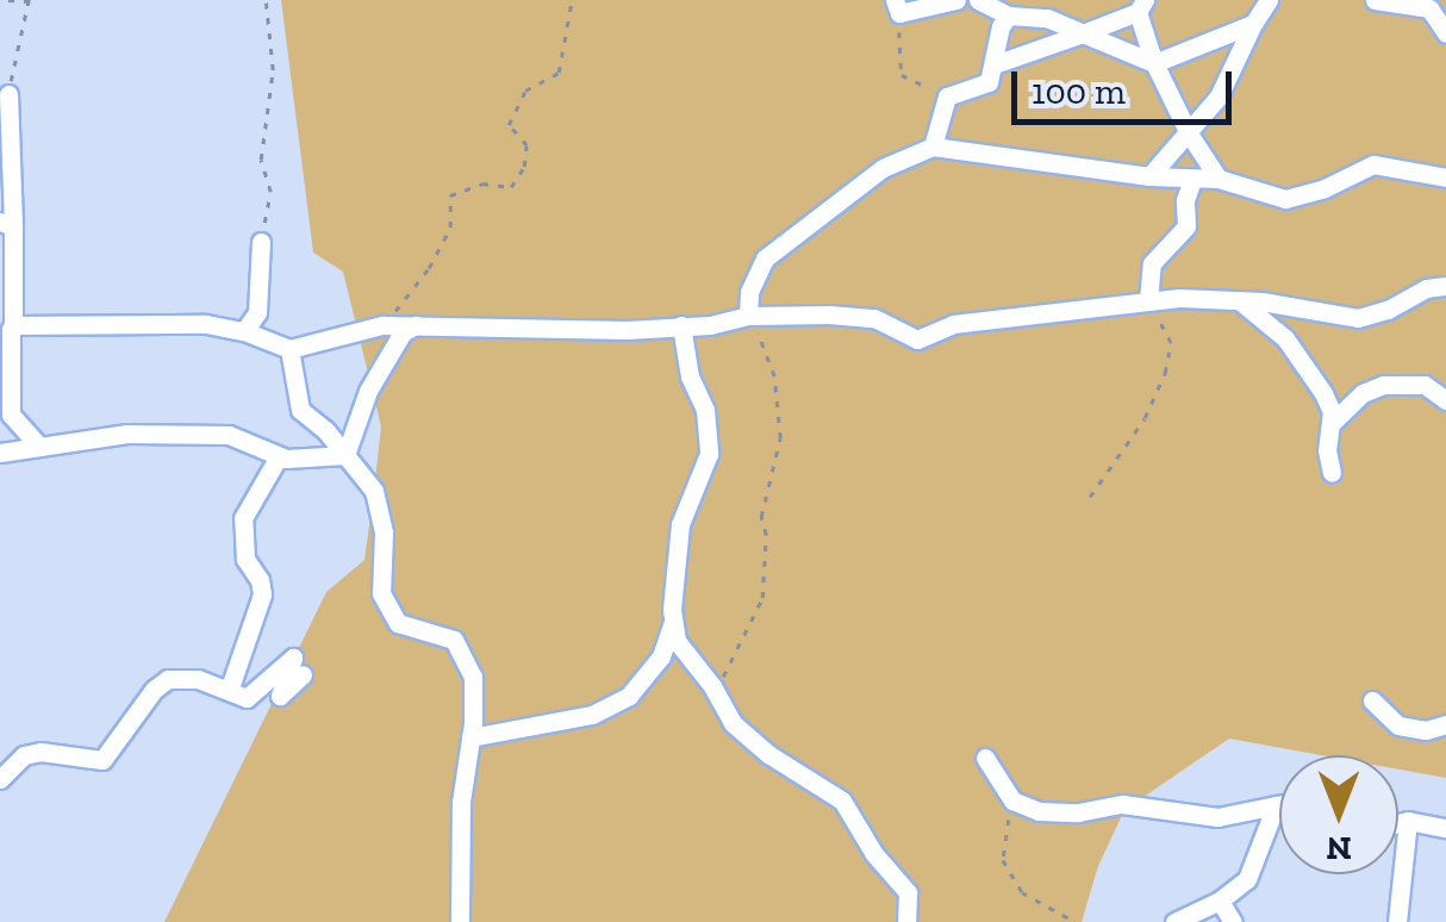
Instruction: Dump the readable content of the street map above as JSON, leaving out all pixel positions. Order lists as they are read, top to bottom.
{
  "scale_bar": "100 m",
  "north": "bottom"
}
